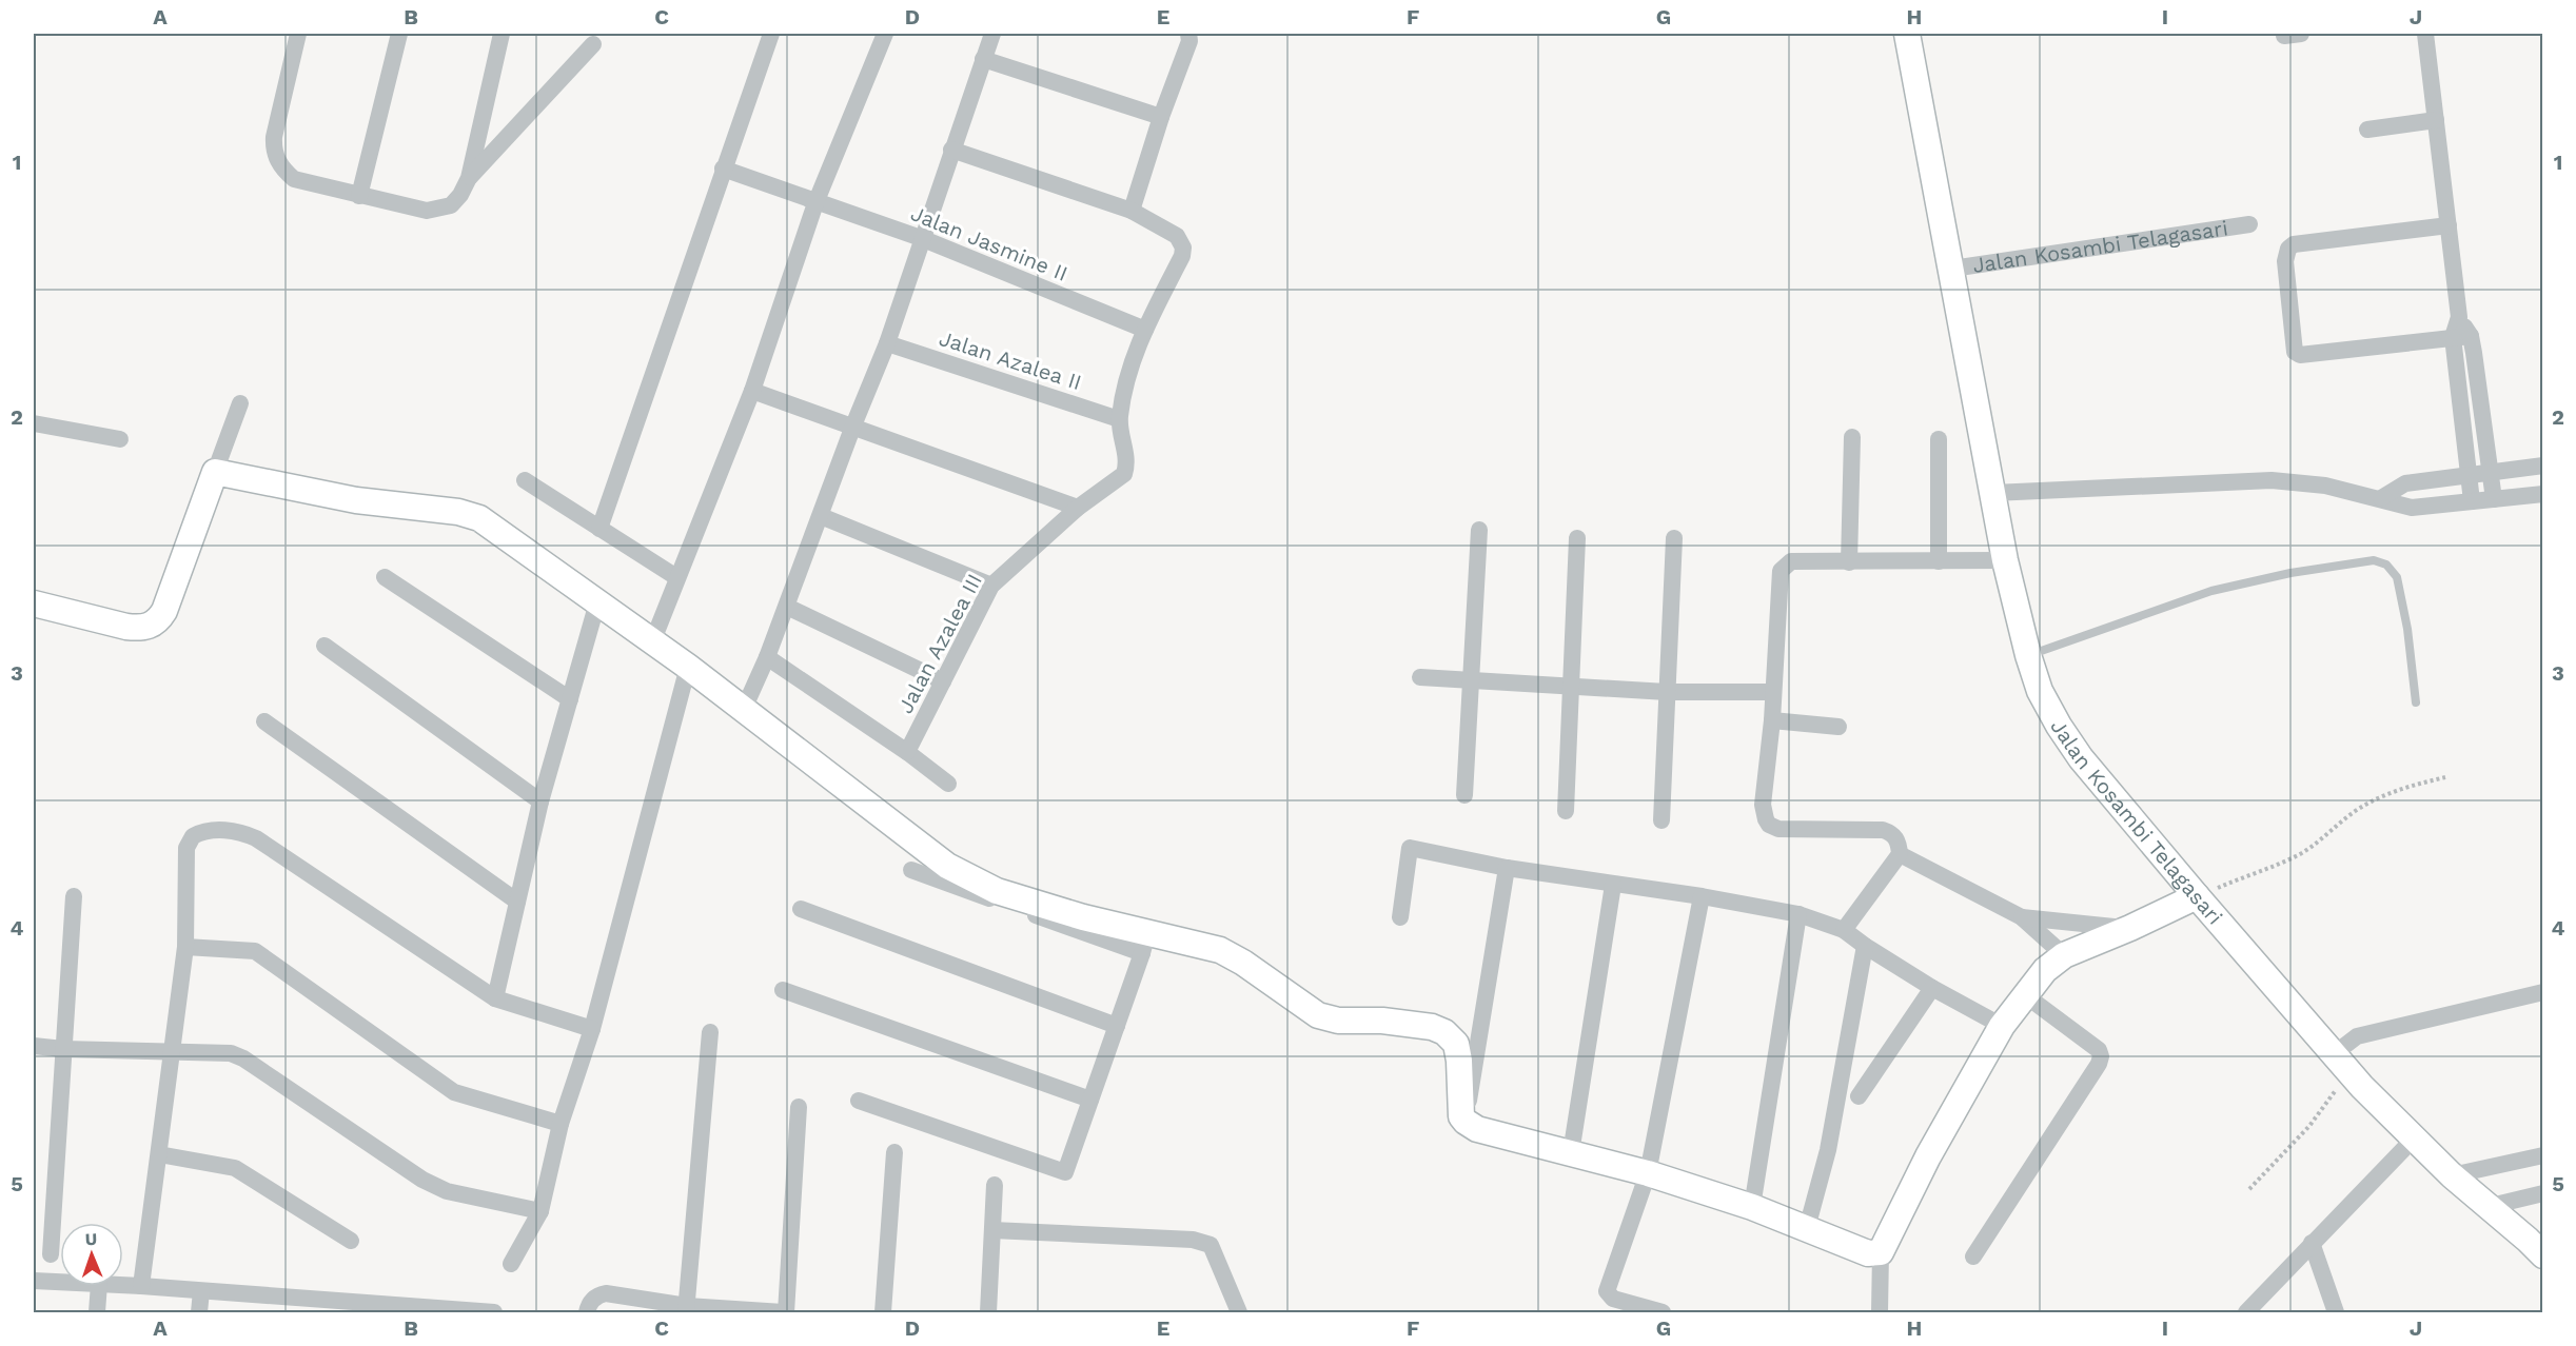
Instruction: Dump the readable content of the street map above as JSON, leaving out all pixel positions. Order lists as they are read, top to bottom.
{
  "streets": {
    "street": [
      "Jalan Jasmine II",
      "Jalan Kosambi Telagasari",
      "Jalan Azalea II",
      "Jalan Azalea III"
    ]
  },
  "crossings": [
    ["Jalan Jasmine II", "Jalan Azalea III"],
    ["Jalan Azalea II", "Jalan Azalea III"]
  ],
  "north": "top",
  "grid": {
    "columns": [
      "A",
      "B",
      "C",
      "D",
      "E",
      "F",
      "G",
      "H",
      "I",
      "J"
    ],
    "rows": [
      "1",
      "2",
      "3",
      "4",
      "5"
    ]
  }
}
